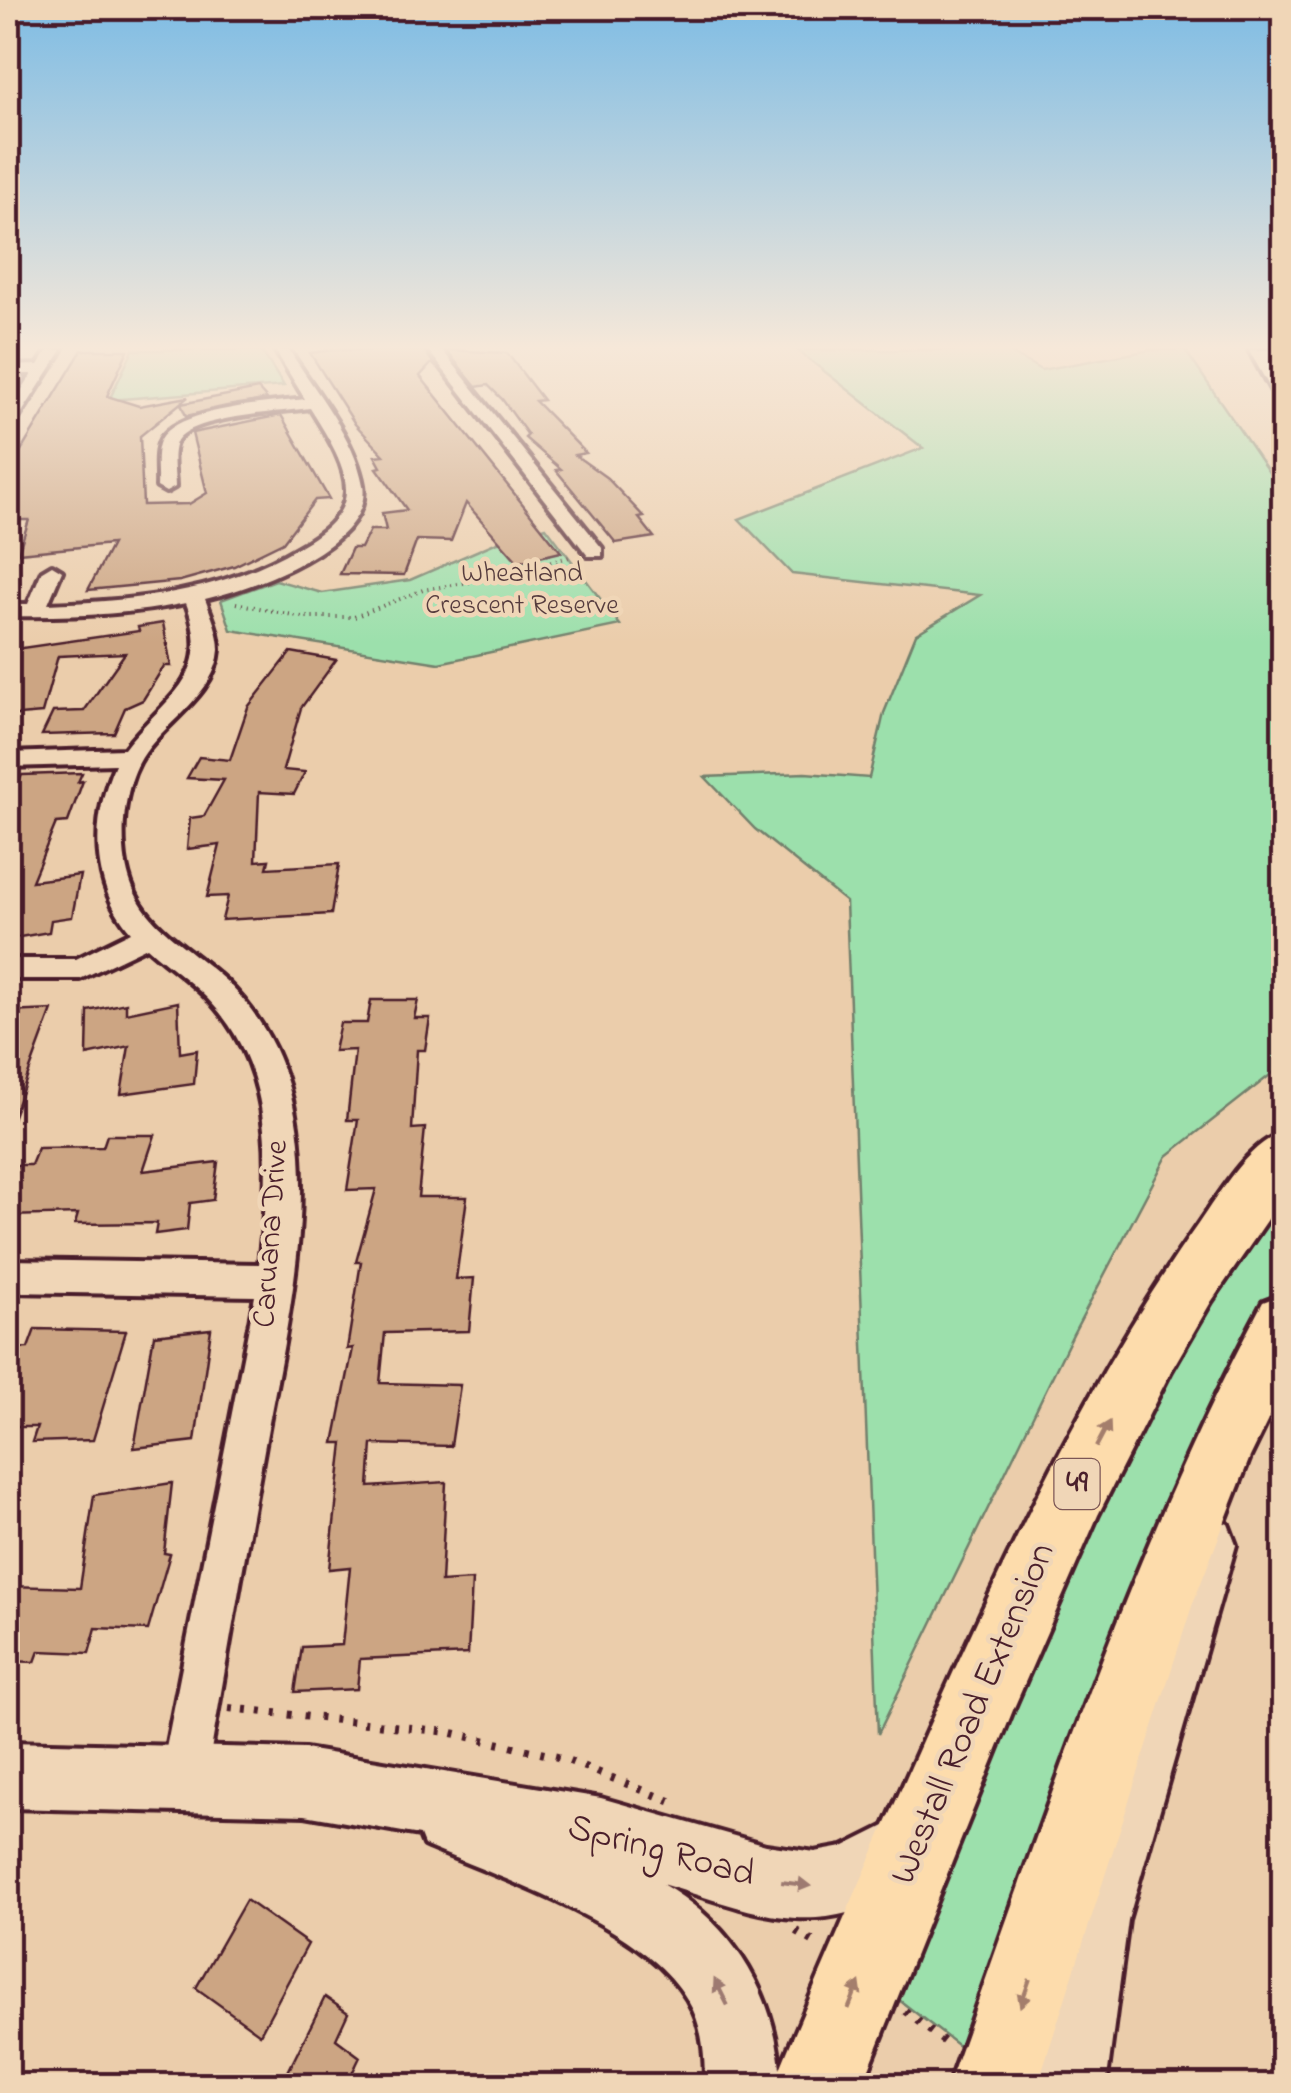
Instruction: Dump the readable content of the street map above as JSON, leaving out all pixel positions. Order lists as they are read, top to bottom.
{
  "streets": {
    "highway": ["49", "Westall Road Extension"],
    "main road": ["Spring Road"],
    "street": ["Caruana Drive"]
  },
  "crossings": [
    ["Caruana Drive", "Spring Road"],
    ["Westall Road Extension", "Spring Road"]
  ],
  "parks": ["Wheatland Crescent Reserve"]
}
